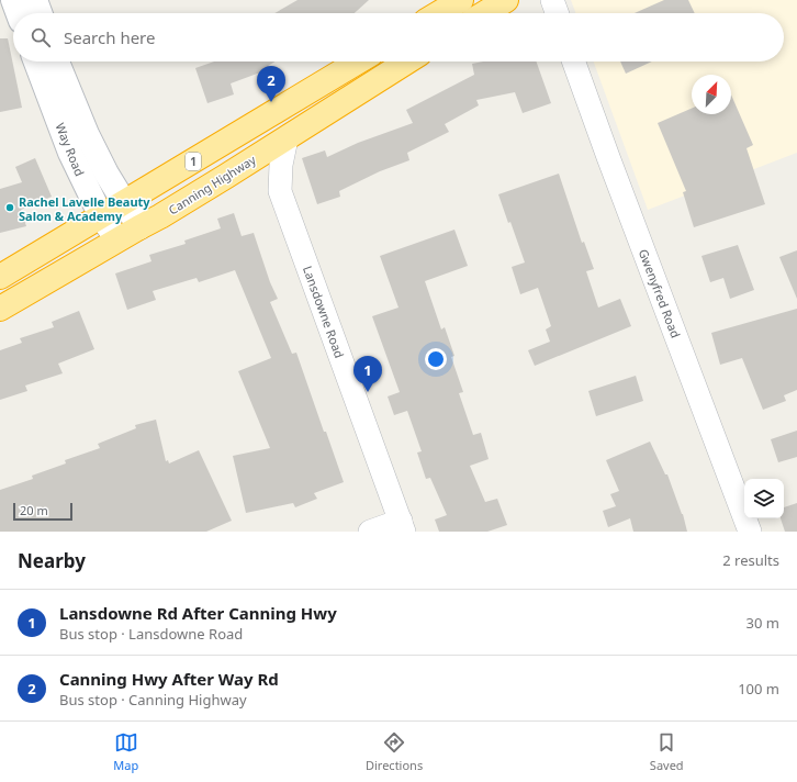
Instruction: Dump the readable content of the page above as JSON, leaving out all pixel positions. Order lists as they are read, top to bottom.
{
  "streets": {
    "highway": ["1", "Canning Highway"],
    "main road": ["Way Road"],
    "street": ["Gwenyfred Road", "Lansdowne Road"]
  },
  "crossings": [
    ["Way Road", "1"],
    ["Way Road", "Canning Highway"],
    ["Canning Highway", "Lansdowne Road"]
  ],
  "places": ["Rachel Lavelle Beauty Salon & Academy"],
  "scale_bar": "20 m",
  "north": "top right",
  "page": {
    "search": "Search here",
    "pins": ["2", "1"],
    "scale": "20 m",
    "heading": ["Nearby", "2 results"],
    "list": [
      {
        "mark": "1",
        "name": "Lansdowne Rd After Canning Hwy",
        "note": "Bus stop · Lansdowne Road",
        "value": "30 m"
      },
      {
        "mark": "2",
        "name": "Canning Hwy After Way Rd",
        "note": "Bus stop · Canning Highway",
        "value": "100 m"
      }
    ],
    "nav": ["Map", "Directions", "Saved"]
  }
}
